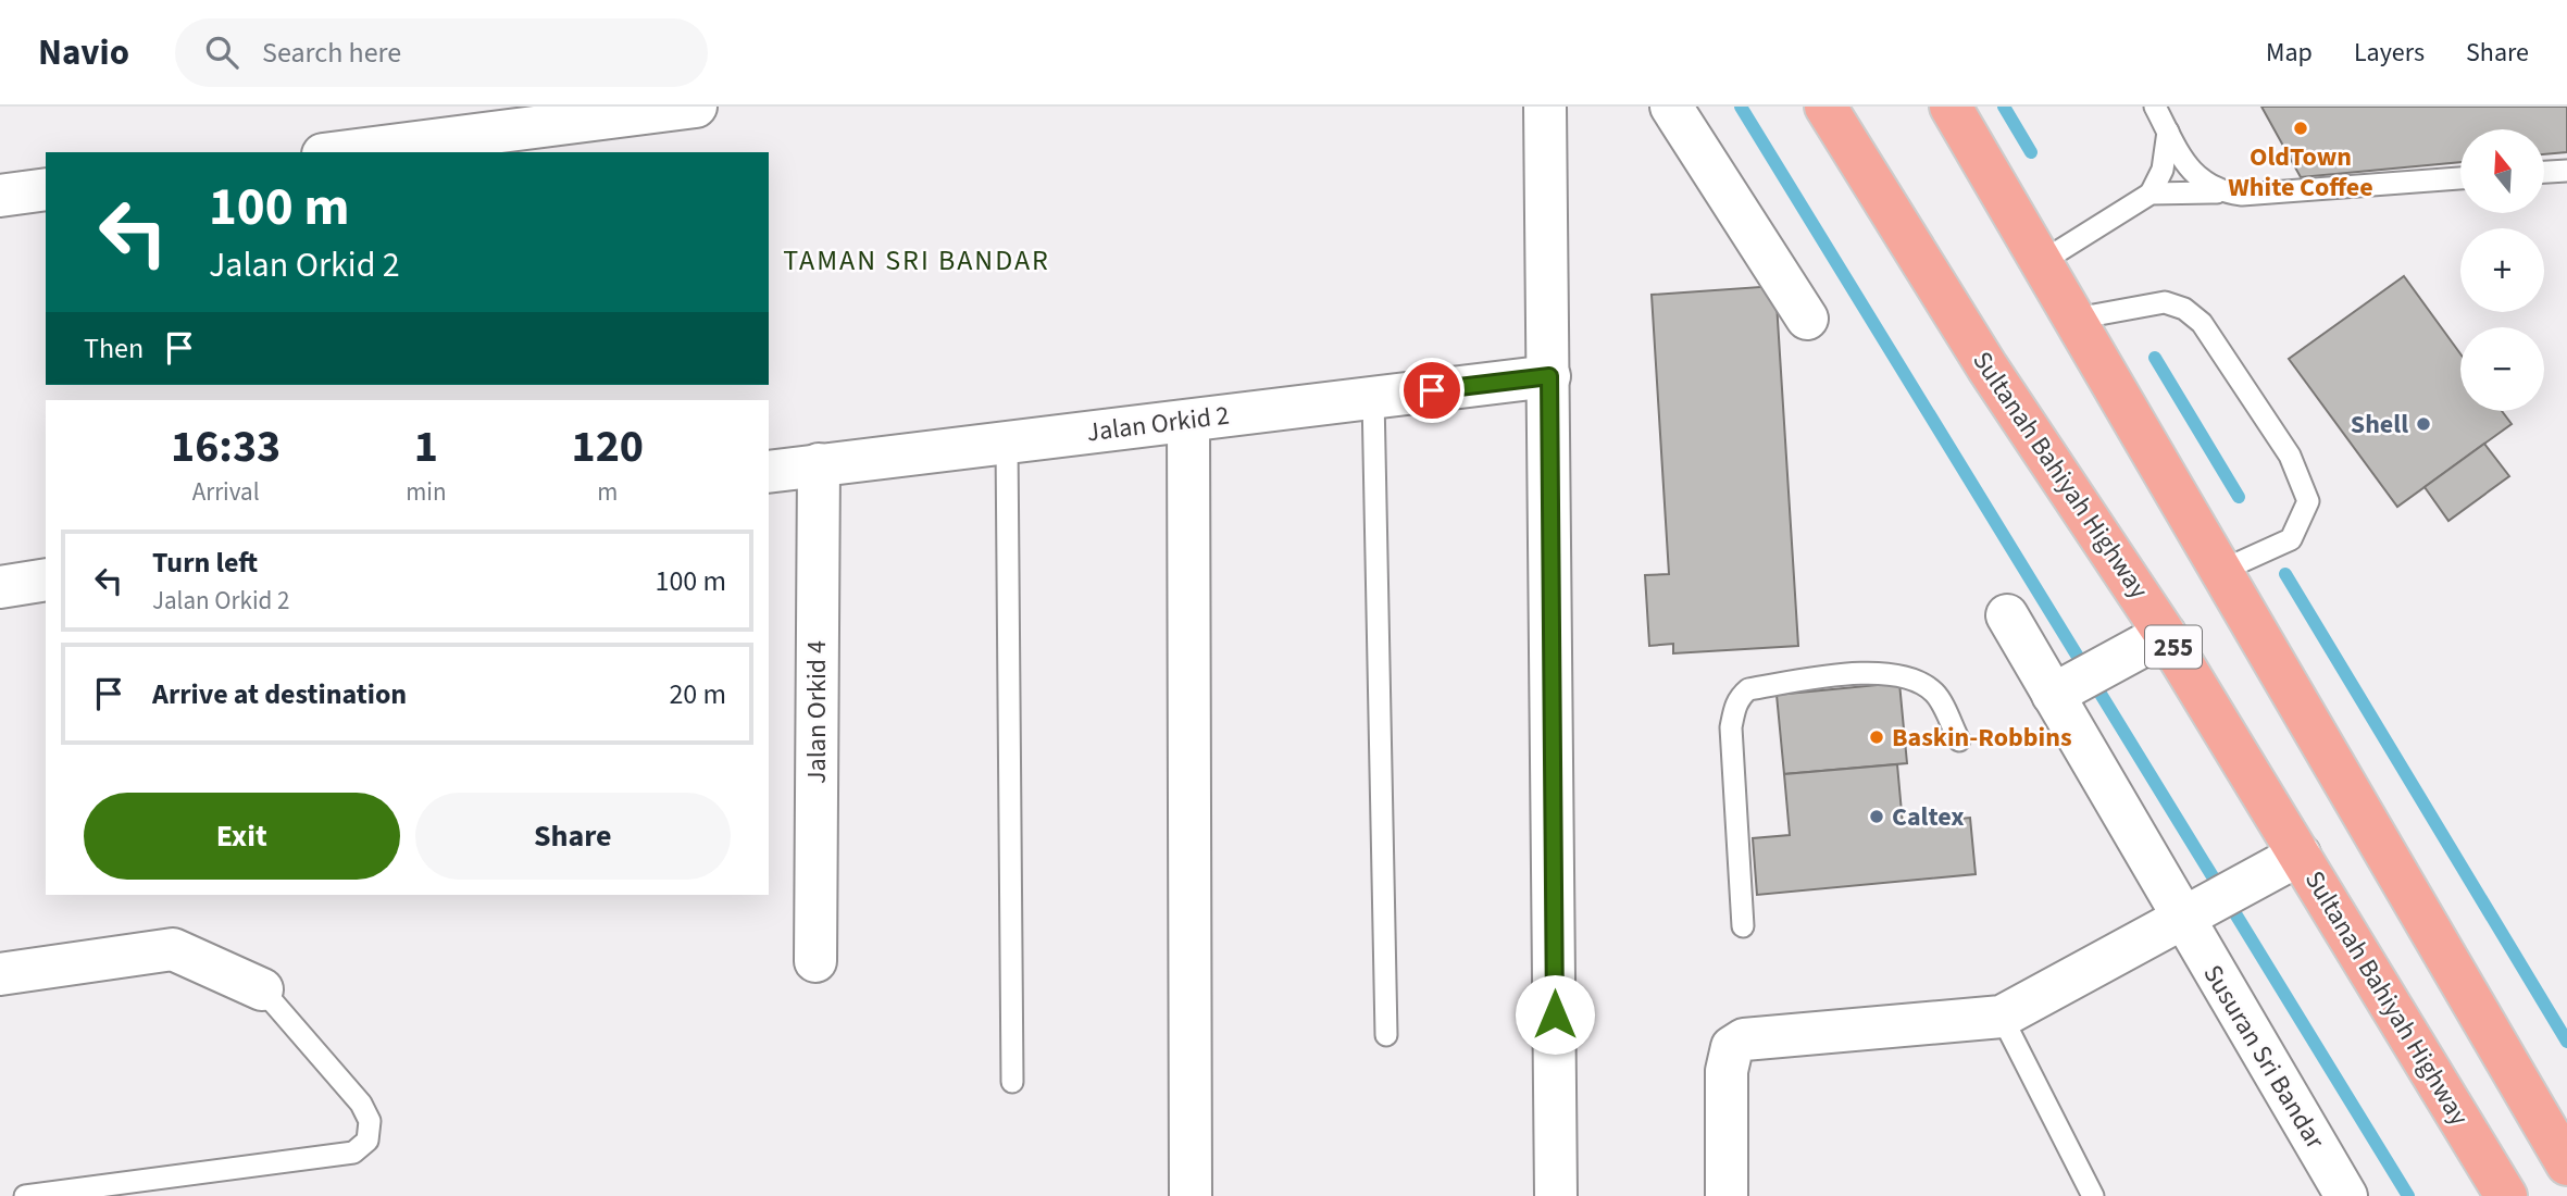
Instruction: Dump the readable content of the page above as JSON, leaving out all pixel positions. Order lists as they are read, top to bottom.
{
  "streets": {
    "main road": ["Sultanah Bahiyah Highway", "255"],
    "street": ["Jalan Orkid 2", "Jalan Orkid 4", "Susuran Sri Bandar"]
  },
  "crossings": [
    ["Jalan Orkid 2", "Jalan Orkid 4"]
  ],
  "districts": ["TAMAN SRI BANDAR"],
  "places": [
    "OldTown White Coffee",
    "Shell",
    "Baskin-Robbins",
    "Caltex"
  ],
  "north": "top",
  "page": {
    "header": "Navio",
    "search": "Search here",
    "nav": ["Map", "Layers", "Share"],
    "map_buttons": ["+", "−"],
    "turn": ["100 m", "Jalan Orkid 2"],
    "then": "Then",
    "eta": [
      "16:33",
      "Arrival",
      "1",
      "min",
      "120",
      "m"
    ],
    "list": [
      {
        "name": "Turn left",
        "note": "Jalan Orkid 2",
        "value": "100 m"
      },
      {
        "name": "Arrive at destination",
        "value": "20 m"
      }
    ],
    "buttons": ["Exit", "Share"]
  }
}
